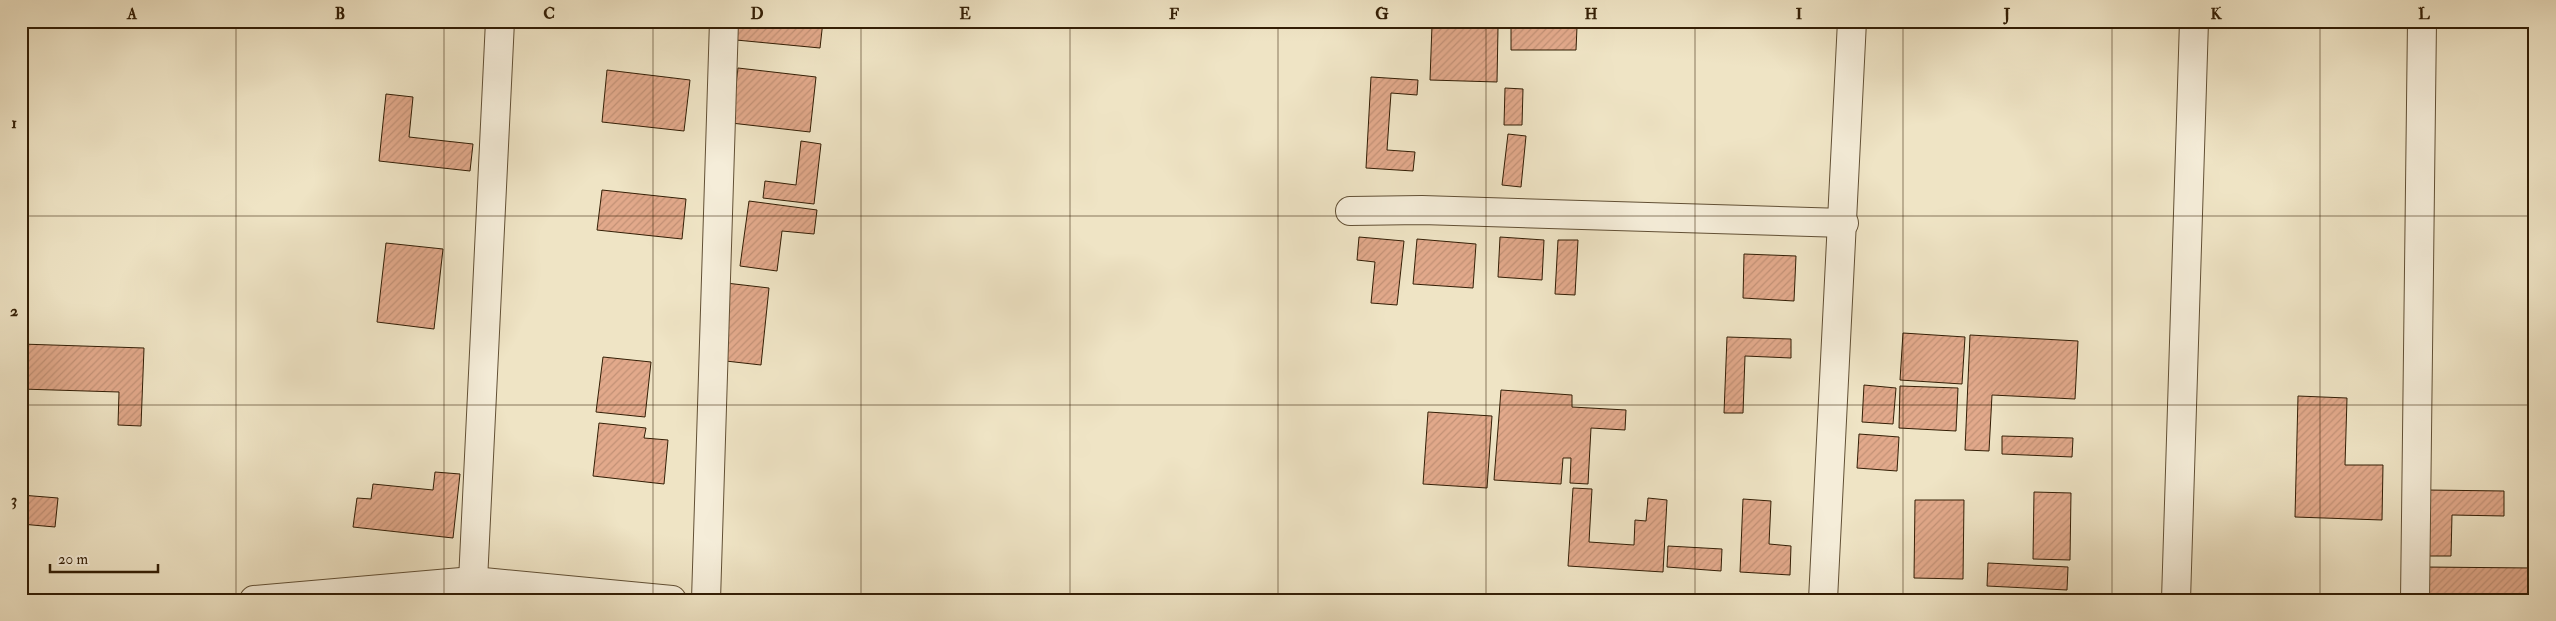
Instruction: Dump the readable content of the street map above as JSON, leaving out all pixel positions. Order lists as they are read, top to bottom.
{
  "scale_bar": "20 m",
  "grid": {
    "columns": [
      "A",
      "B",
      "C",
      "D",
      "E",
      "F",
      "G",
      "H",
      "I",
      "J",
      "K",
      "L"
    ],
    "rows": ["1", "2", "3"]
  }
}
